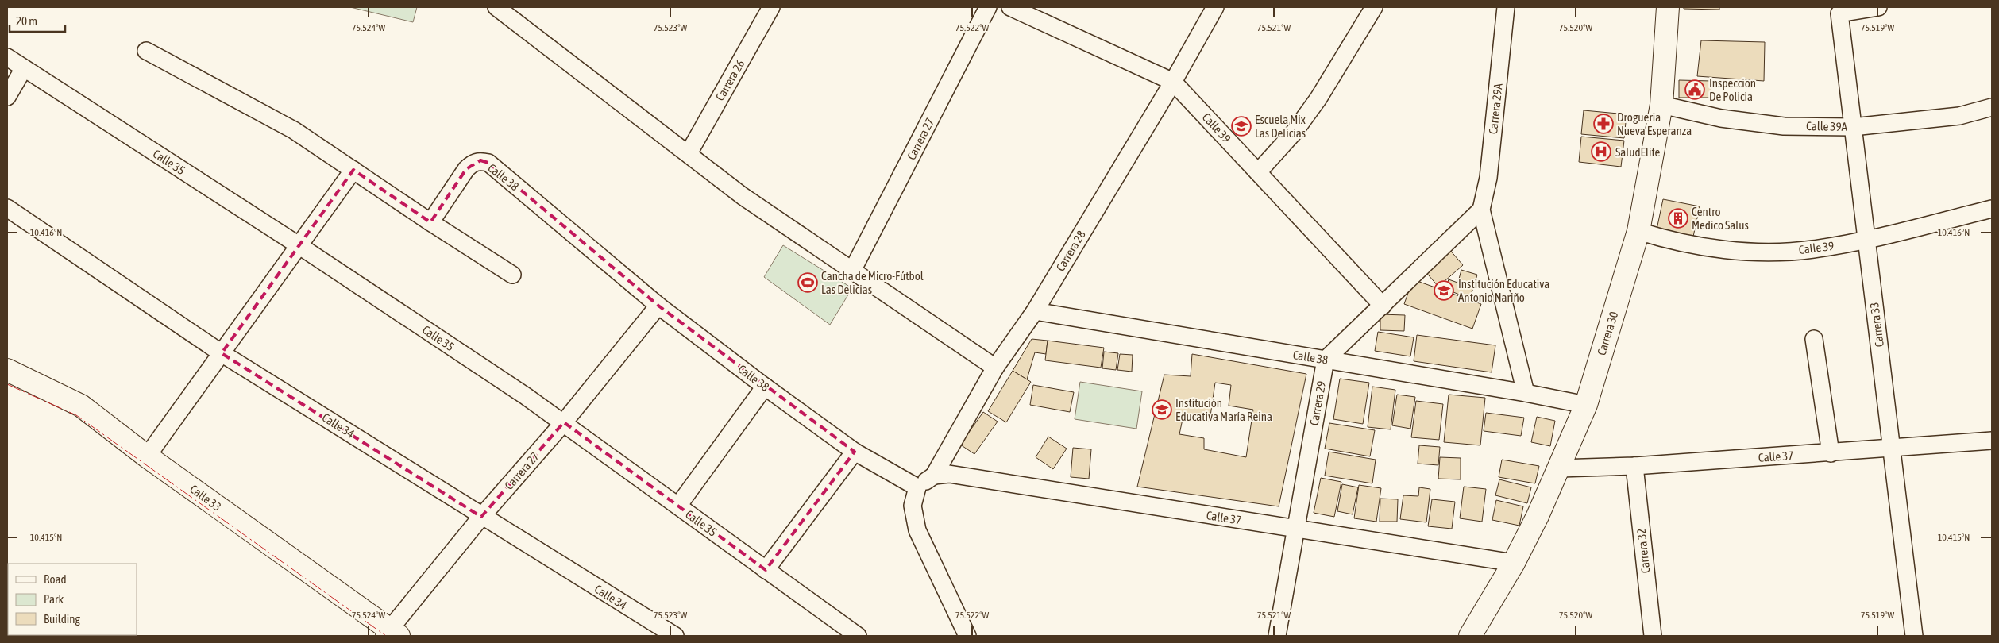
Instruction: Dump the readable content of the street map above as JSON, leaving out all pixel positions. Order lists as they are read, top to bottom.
{
  "streets": {
    "main road": ["Carrera 30", "Calle 33"],
    "street": [
      "Carrera 26",
      "Carrera 29A",
      "Calle 39A",
      "Calle 39",
      "Carrera 27",
      "Calle 35",
      "Calle 38",
      "Carrera 28",
      "Carrera 33",
      "Carrera 29",
      "Calle 34",
      "Calle 37",
      "Carrera 32"
    ]
  },
  "crossings": [
    ["Calle 39A", "Carrera 33"],
    ["Calle 39A", "Carrera 30"],
    ["Calle 39", "Carrera 28"],
    ["Calle 39", "Carrera 33"],
    ["Calle 39", "Carrera 30"],
    ["Carrera 27", "Calle 35"],
    ["Carrera 27", "Calle 38"],
    ["Carrera 27", "Calle 34"],
    ["Carrera 27", "Calle 33"],
    ["Calle 38", "Carrera 28"],
    ["Calle 38", "Carrera 30"],
    ["Calle 38", "Carrera 29"],
    ["Carrera 28", "Calle 37"],
    ["Carrera 33", "Calle 37"],
    ["Carrera 30", "Calle 37"],
    ["Carrera 29", "Calle 37"],
    ["Calle 37", "Carrera 32"]
  ],
  "places": {
    "public building": ["Inspeccion De Policia"],
    "pharmacy": ["Drogueria Nueva Esperanza"],
    "school or university": ["Escuela Mix Las Delicias", "Institución Educativa Antonio Nariño", "Institución Educativa María Reina"],
    "hospital": ["SaludElite"],
    "building": ["Centro Medico Salus"],
    "sports": ["Cancha de Micro-Fútbol Las Delicias"]
  },
  "legend": ["Road", "Park", "Building"],
  "scale_bar": "20 m",
  "coordinates": [
    "75.524°W",
    "75.523°W",
    "75.522°W",
    "75.521°W",
    "75.520°W",
    "75.519°W",
    "10.416°N",
    "10.415°N"
  ]
}
